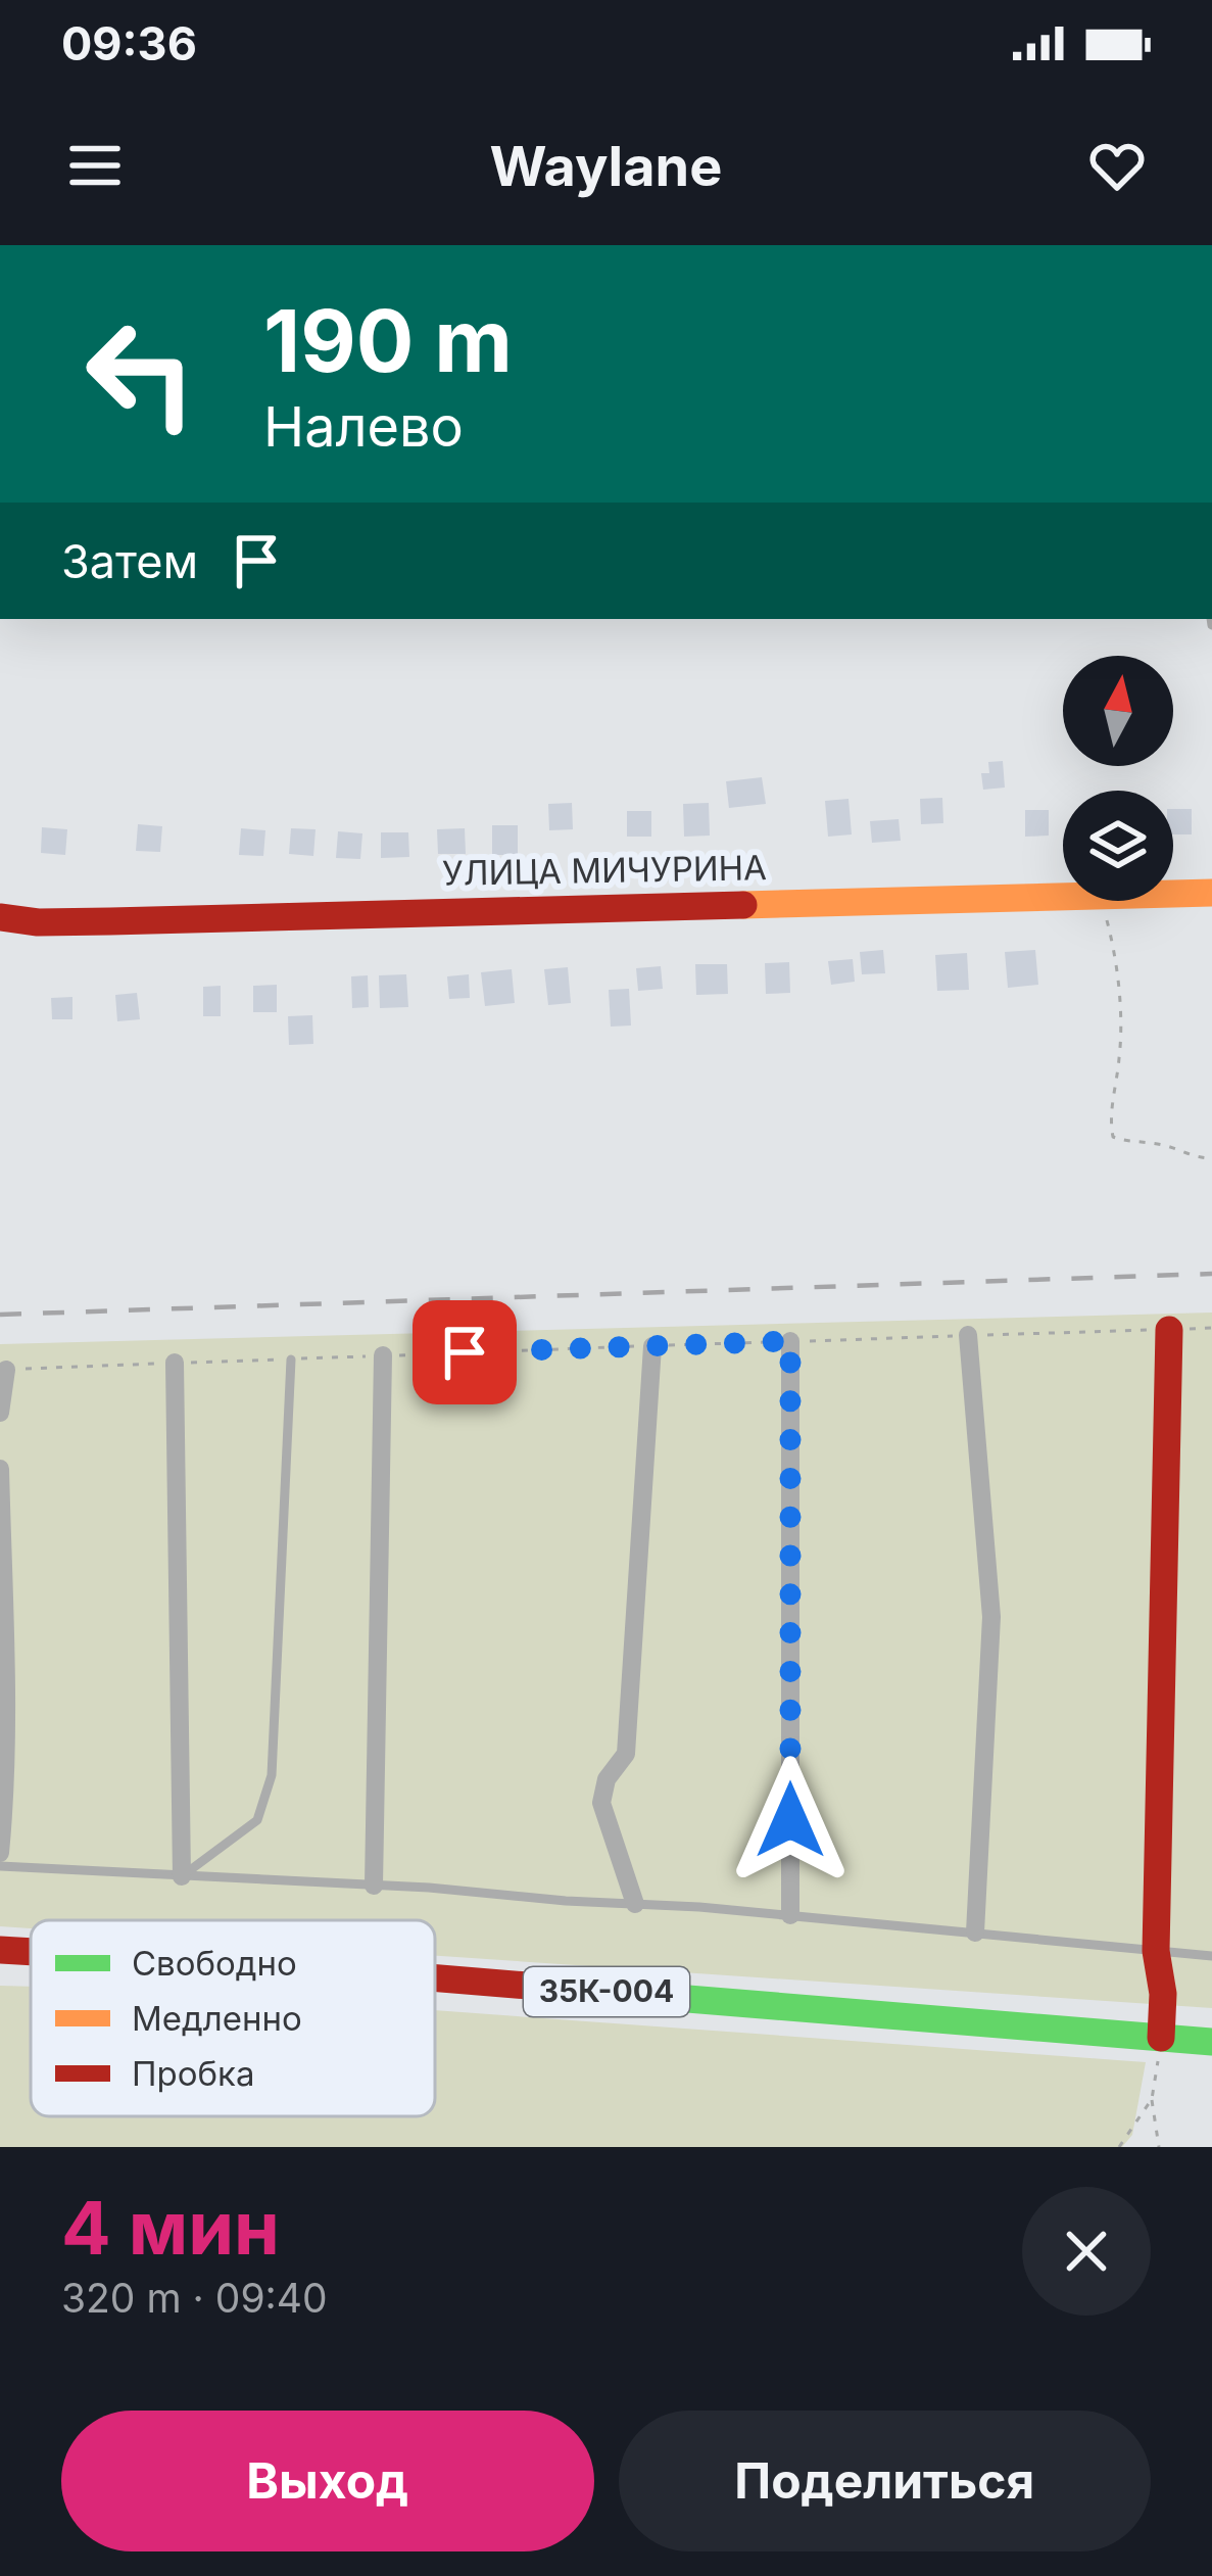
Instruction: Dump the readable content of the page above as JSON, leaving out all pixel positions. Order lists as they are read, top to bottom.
{
  "streets": {
    "street": ["УЛИЦА МИЧУРИНА", "35К-004"]
  },
  "legend": ["Свободно", "Медленно", "Пробка"],
  "north": "top",
  "page": {
    "status": "09:36",
    "header": "Waylane",
    "turn": ["190 m", "Налево"],
    "then": "Затем",
    "heading": ["4 мин", "320 m · 09:40"],
    "buttons": ["Выход", "Поделиться"]
  }
}
